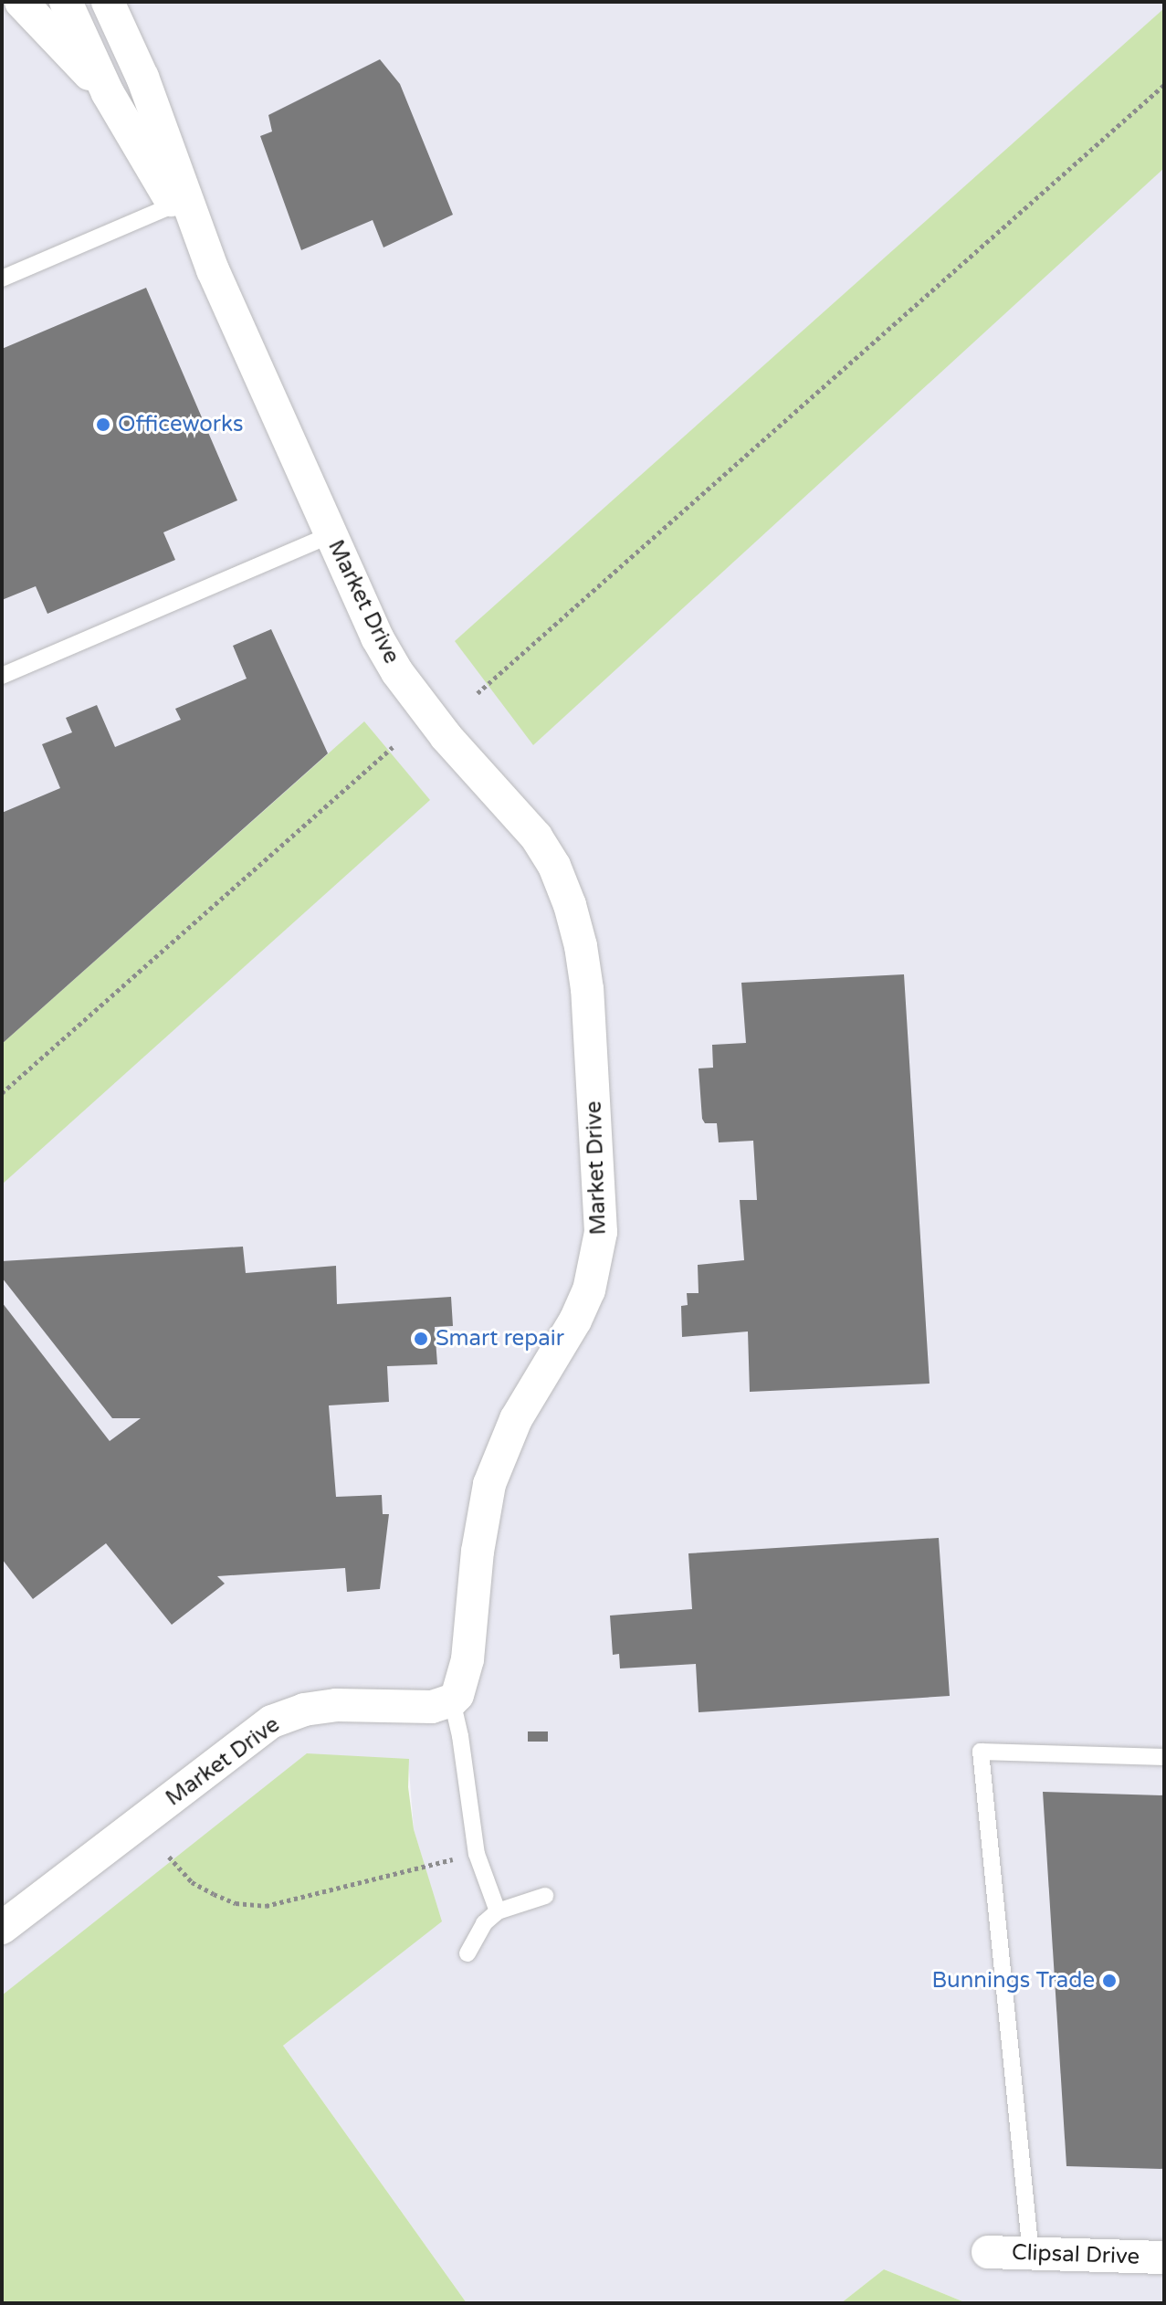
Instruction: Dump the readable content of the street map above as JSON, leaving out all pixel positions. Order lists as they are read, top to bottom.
{
  "streets": {
    "street": ["Market Drive", "Clipsal Drive"]
  },
  "places": ["Officeworks", "Smart repair", "Bunnings Trade"]
}
